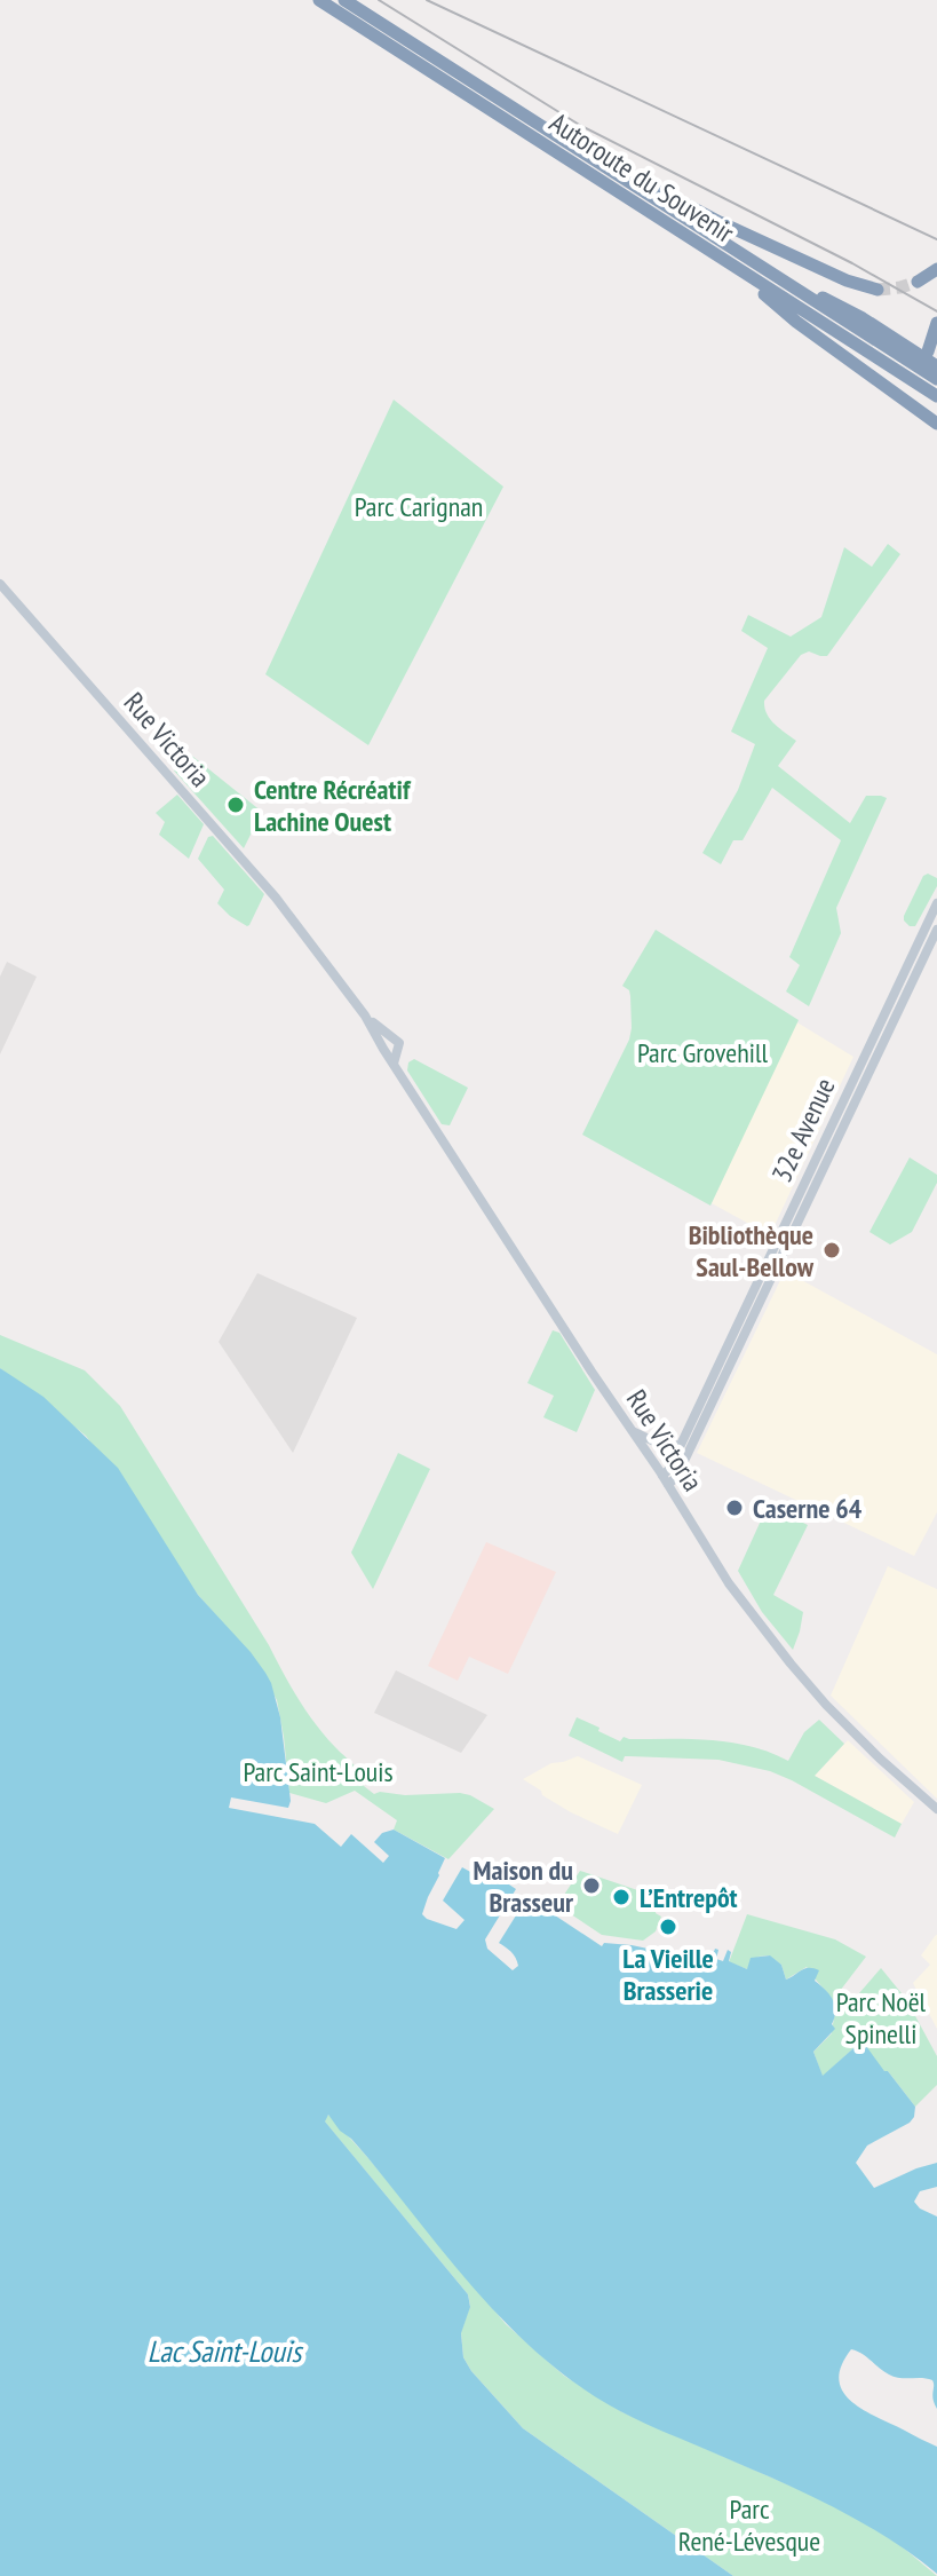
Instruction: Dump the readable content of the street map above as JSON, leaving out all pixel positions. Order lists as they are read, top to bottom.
{
  "streets": {
    "highway": ["Autoroute du Souvenir"],
    "main road": ["Rue Victoria", "32e Avenue"]
  },
  "crossings": [
    ["Rue Victoria", "32e Avenue"]
  ],
  "water": ["Lac Saint-Louis"],
  "parks": [
    "Parc Carignan",
    "Parc Grovehill",
    "Parc Saint-Louis",
    "Parc Noël Spinelli",
    "Parc René-Lévesque"
  ],
  "places": [
    "Centre Récréatif Lachine Ouest",
    "Bibliothèque Saul-Bellow",
    "Caserne 64",
    "Maison du Brasseur",
    "L’Entrepôt",
    "La Vieille Brasserie"
  ]
}
